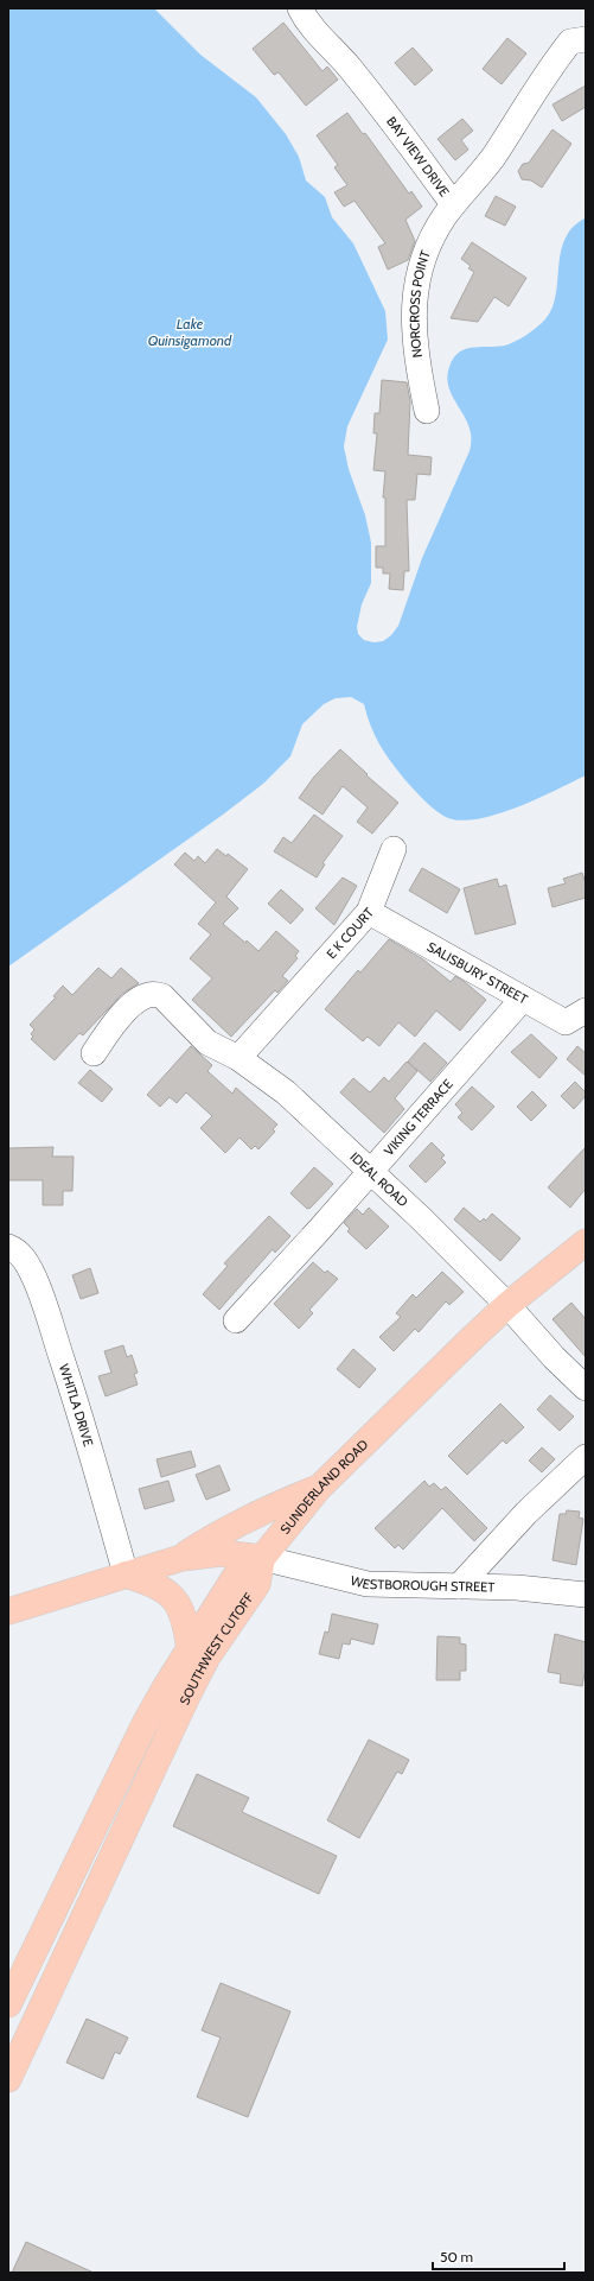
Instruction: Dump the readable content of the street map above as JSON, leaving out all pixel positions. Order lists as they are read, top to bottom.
{
  "streets": {
    "main road": ["SUNDERLAND ROAD", "SOUTHWEST CUTOFF"],
    "street": [
      "BAY VIEW DRIVE",
      "NORCROSS POINT",
      "E K COURT",
      "SALISBURY STREET",
      "VIKING TERRACE",
      "IDEAL ROAD",
      "WHITLA DRIVE",
      "WESTBOROUGH STREET"
    ]
  },
  "crossings": [
    ["BAY VIEW DRIVE", "NORCROSS POINT"],
    ["E K COURT", "SALISBURY STREET"],
    ["E K COURT", "IDEAL ROAD"],
    ["SALISBURY STREET", "VIKING TERRACE"],
    ["VIKING TERRACE", "IDEAL ROAD"],
    ["IDEAL ROAD", "SUNDERLAND ROAD"],
    ["SUNDERLAND ROAD", "WESTBOROUGH STREET"],
    ["SUNDERLAND ROAD", "SOUTHWEST CUTOFF"],
    ["WESTBOROUGH STREET", "SOUTHWEST CUTOFF"]
  ],
  "water": ["Lake Quinsigamond"],
  "scale_bar": "50 m"
}
